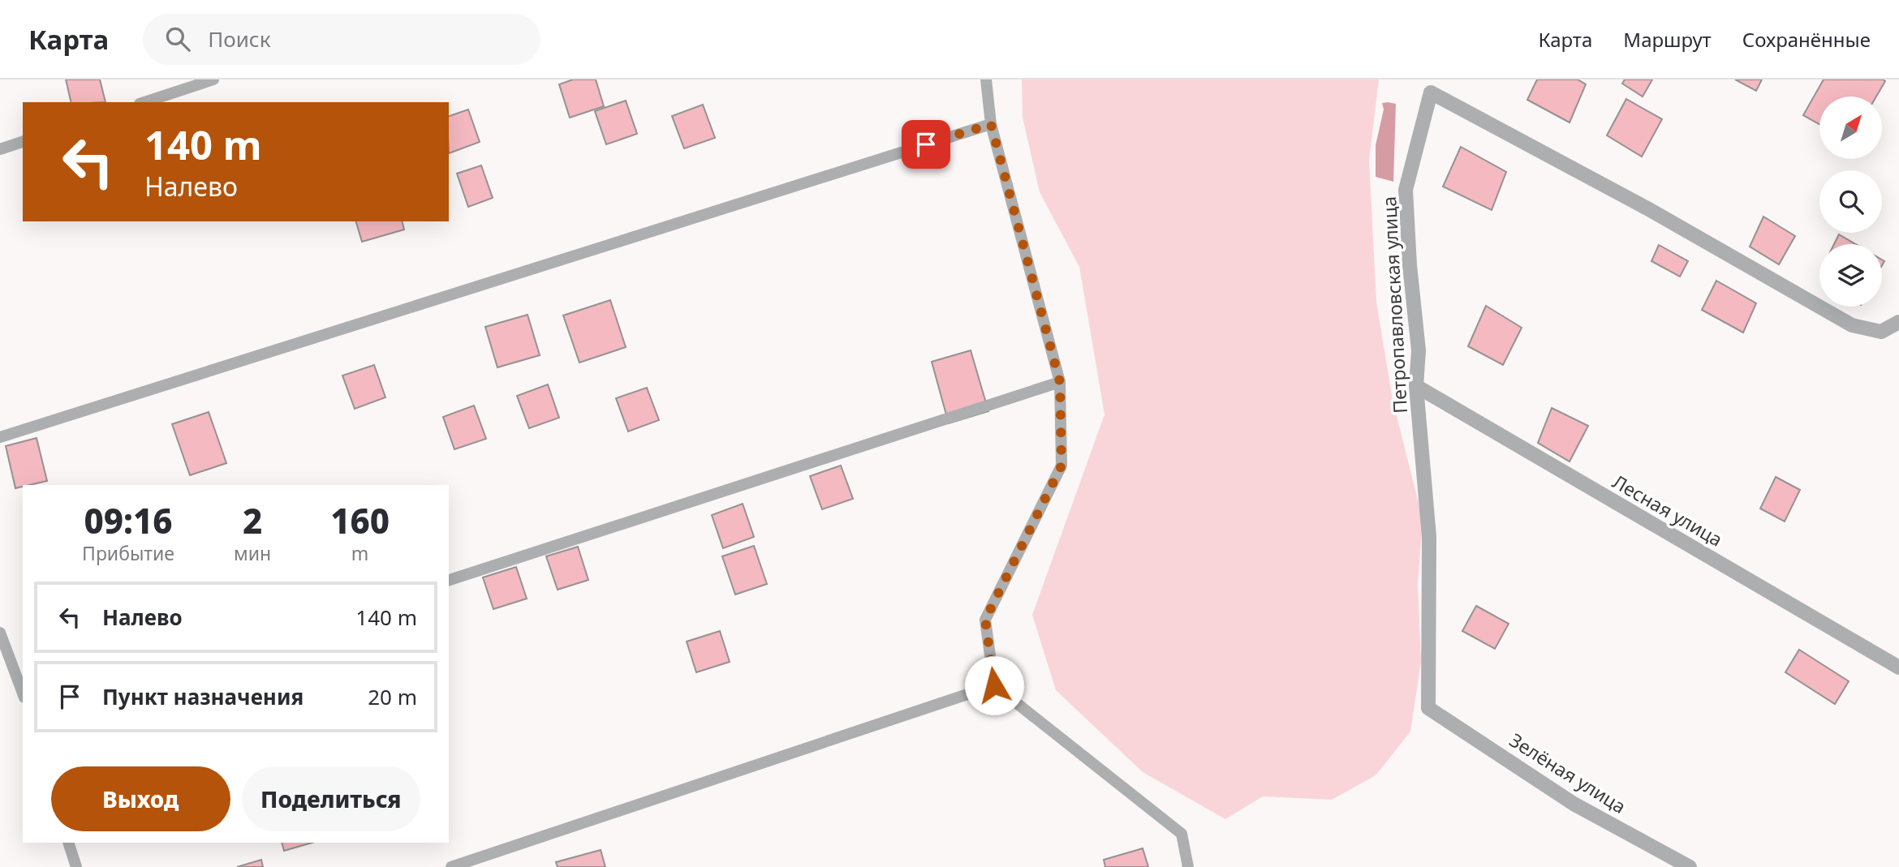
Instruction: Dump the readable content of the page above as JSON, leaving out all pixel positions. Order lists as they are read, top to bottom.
{
  "streets": {
    "street": ["Петропавловская улица", "Лесная улица", "Зелёная улица"]
  },
  "crossings": [
    ["Петропавловская улица", "Лесная улица"],
    ["Петропавловская улица", "Зелёная улица"]
  ],
  "north": "top right",
  "page": {
    "header": "Карта",
    "search": "Поиск",
    "nav": ["Карта", "Маршрут", "Сохранённые"],
    "turn": ["140 m", "Налево"],
    "eta": [
      "09:16",
      "Прибытие",
      "2",
      "мин",
      "160",
      "m"
    ],
    "list": [
      {
        "name": "Налево",
        "value": "140 m"
      },
      {
        "name": "Пункт назначения",
        "value": "20 m"
      }
    ],
    "buttons": ["Выход", "Поделиться"]
  }
}
